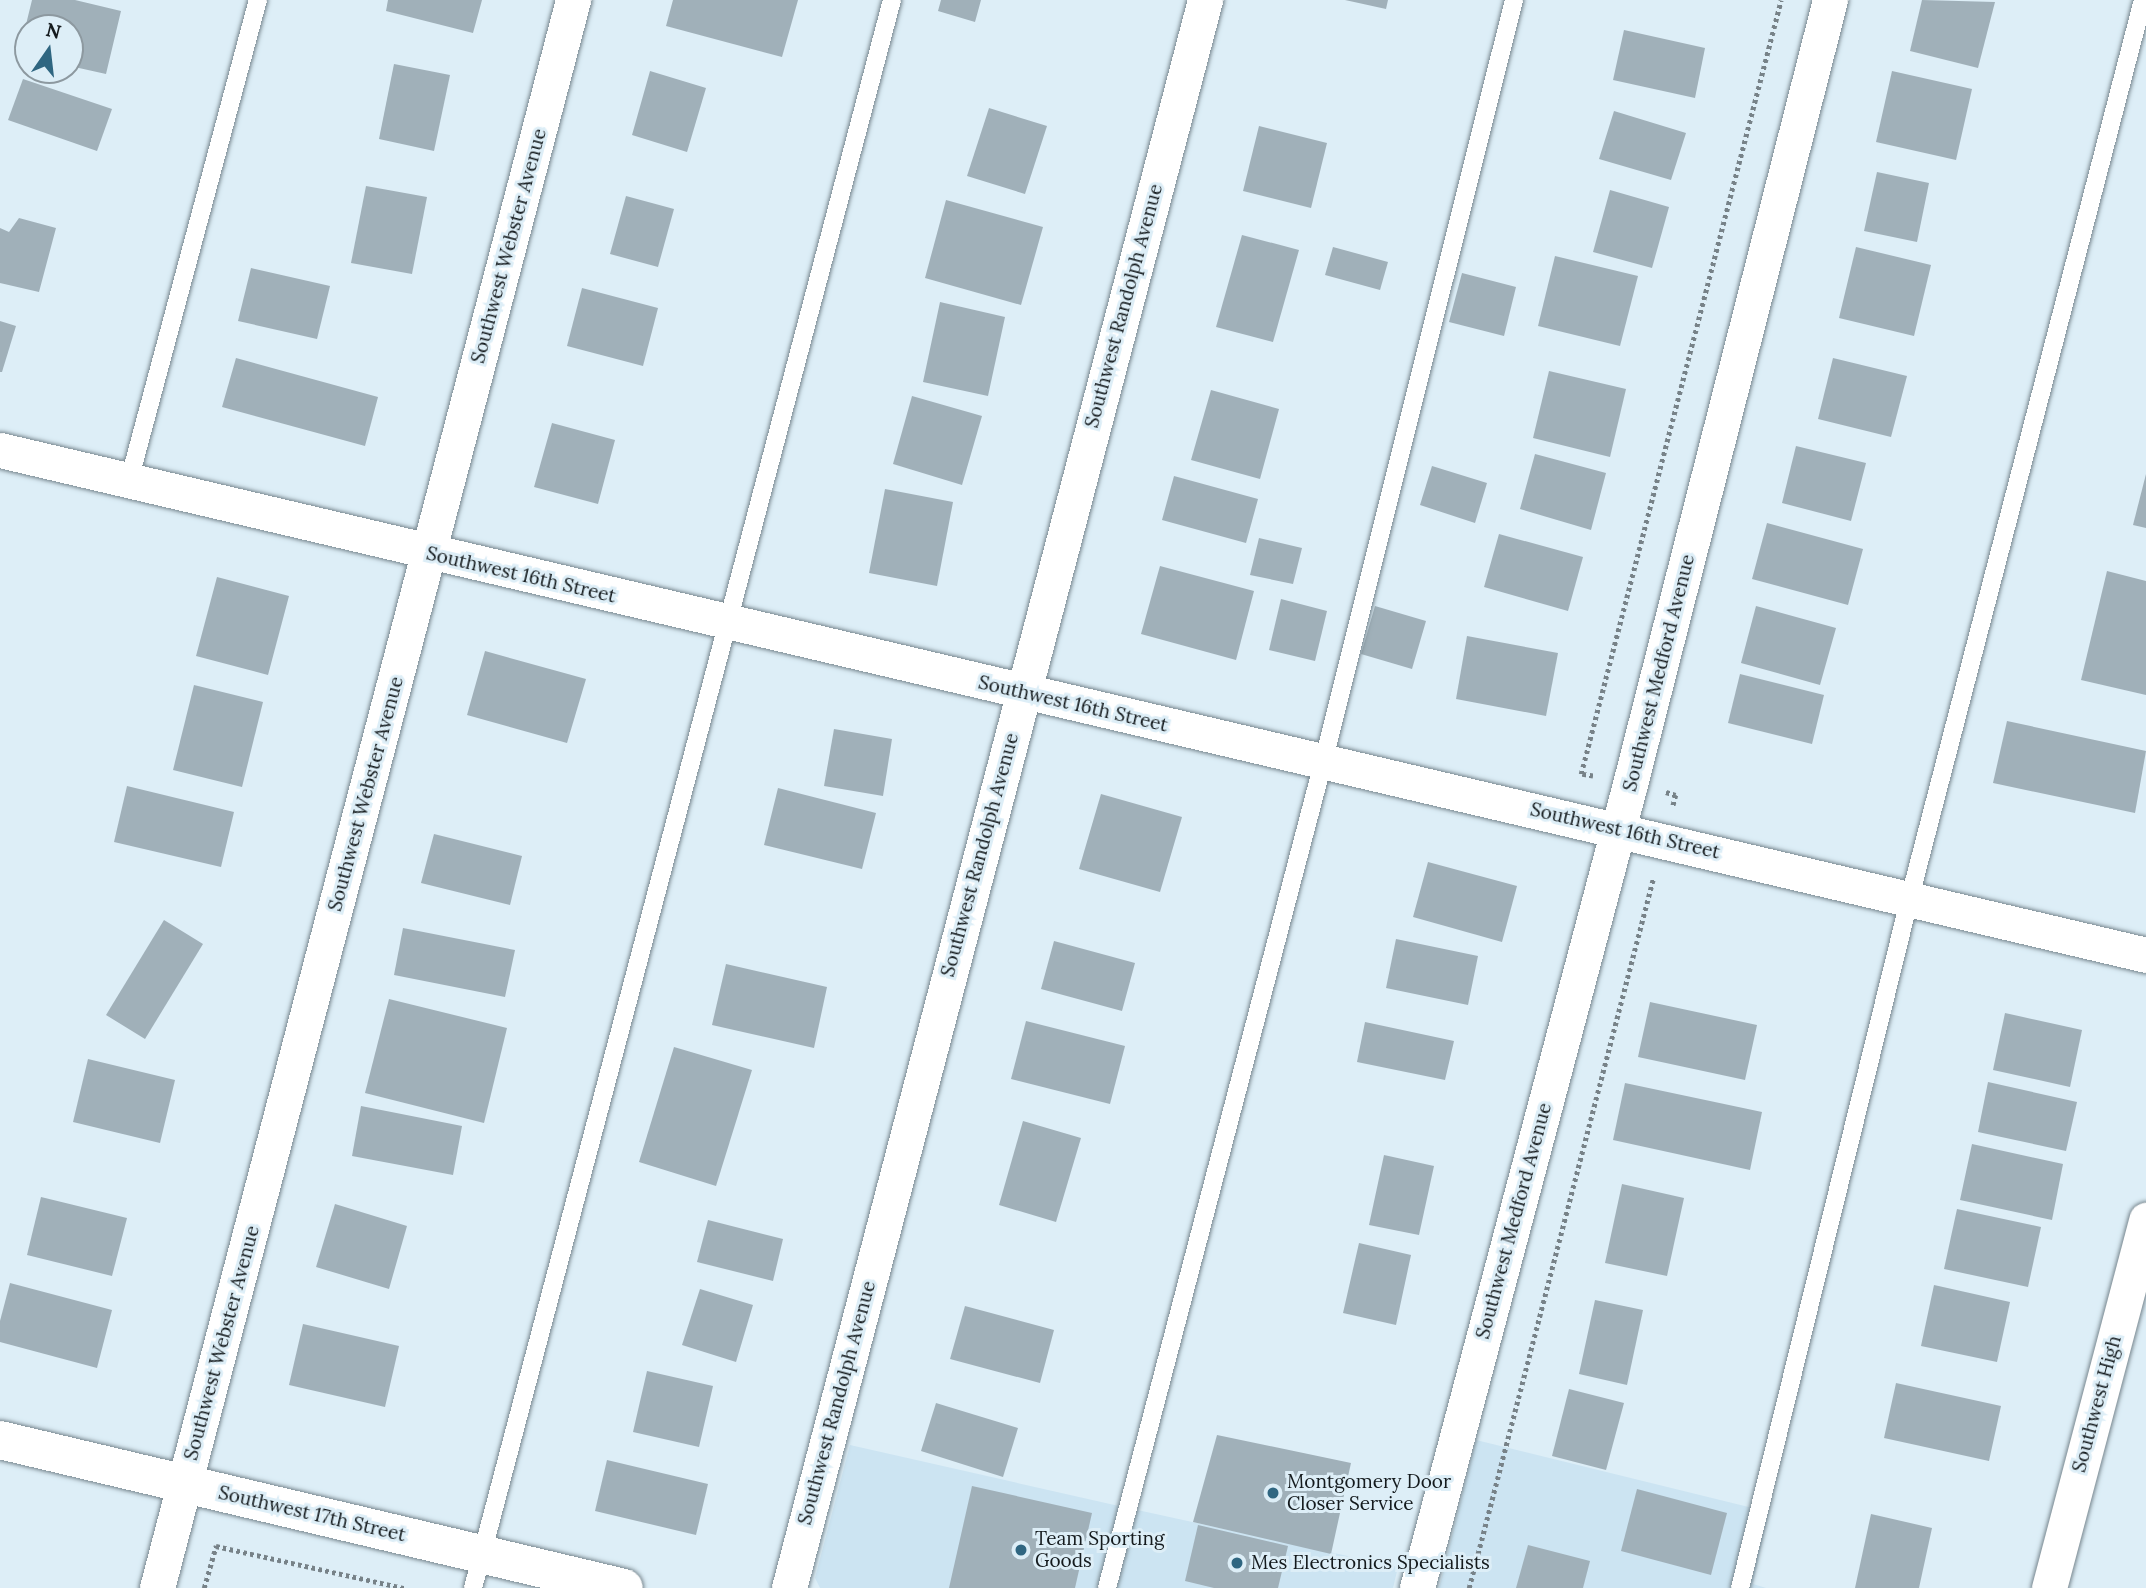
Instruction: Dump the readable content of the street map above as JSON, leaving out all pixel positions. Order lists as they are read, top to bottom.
{
  "streets": {
    "main road": ["Southwest 17th Street"],
    "street": [
      "Southwest Webster Avenue",
      "Southwest Randolph Avenue",
      "Southwest 16th Street",
      "Southwest Medford Avenue",
      "Southwest High"
    ]
  },
  "crossings": [
    ["Southwest Webster Avenue", "Southwest 16th Street"],
    ["Southwest Webster Avenue", "Southwest 17th Street"],
    ["Southwest Randolph Avenue", "Southwest 16th Street"],
    ["Southwest 16th Street", "Southwest Medford Avenue"]
  ],
  "places": ["Montgomery Door Closer Service", "Team Sporting Goods", "Mes Electronics Specialists"],
  "north": "top"
}
